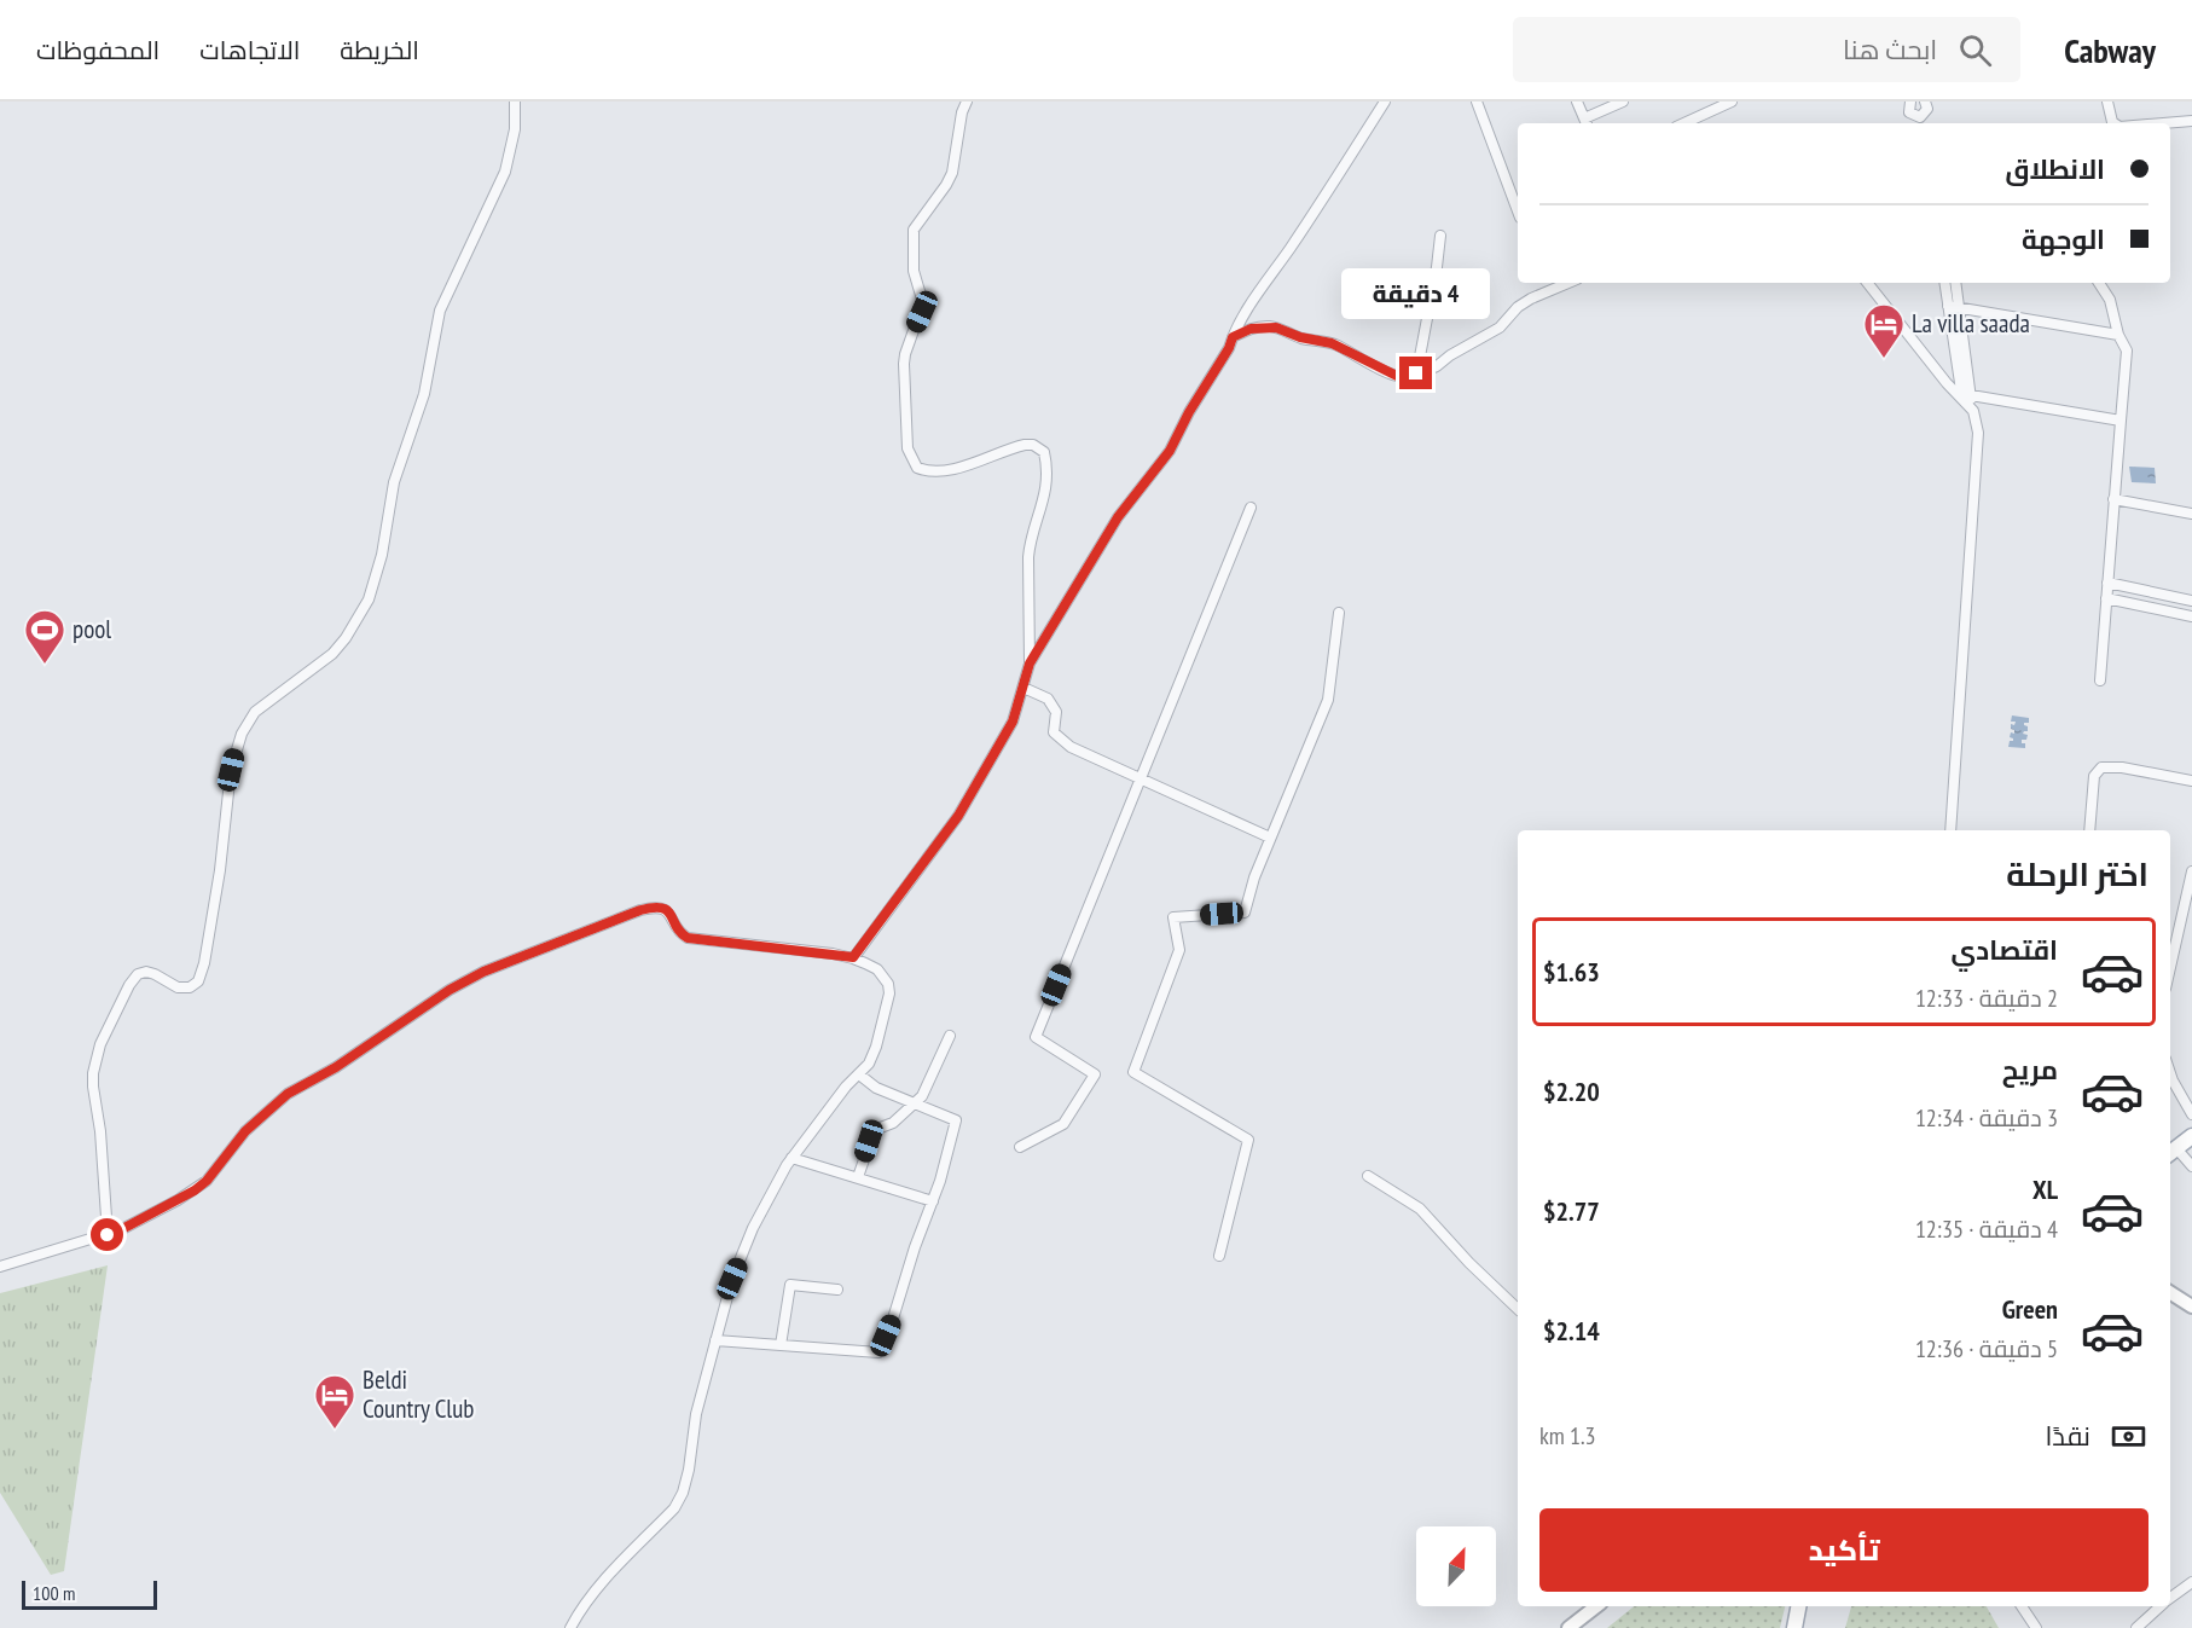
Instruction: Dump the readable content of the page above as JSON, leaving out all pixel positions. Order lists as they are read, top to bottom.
{
  "places": {
    "hotel": ["La villa saada", "Beldi Country Club"],
    "sports": ["pool"]
  },
  "scale_bar": "100 m",
  "north": "top right",
  "page": {
    "header": "Cabway",
    "search": "ابحث هنا",
    "nav": ["الخريطة", "الاتجاهات", "المحفوظات"],
    "banner": ["الانطلاق", "الوجهة"],
    "bubble": "4 دقيقة",
    "heading": "اختر الرحلة",
    "list": [
      {
        "name": "اقتصادي",
        "note": "2 دقيقة · 12:33",
        "value": "$1.63"
      },
      {
        "name": "مريح",
        "note": "3 دقيقة · 12:34",
        "value": "$2.20"
      },
      {
        "name": "XL",
        "note": "4 دقيقة · 12:35",
        "value": "$2.77"
      },
      {
        "name": "Green",
        "note": "5 دقيقة · 12:36",
        "value": "$2.14"
      }
    ],
    "pay": ["نقدًا", "1.3 km"],
    "buttons": "تأكيد",
    "scale": "100 m"
  }
}
